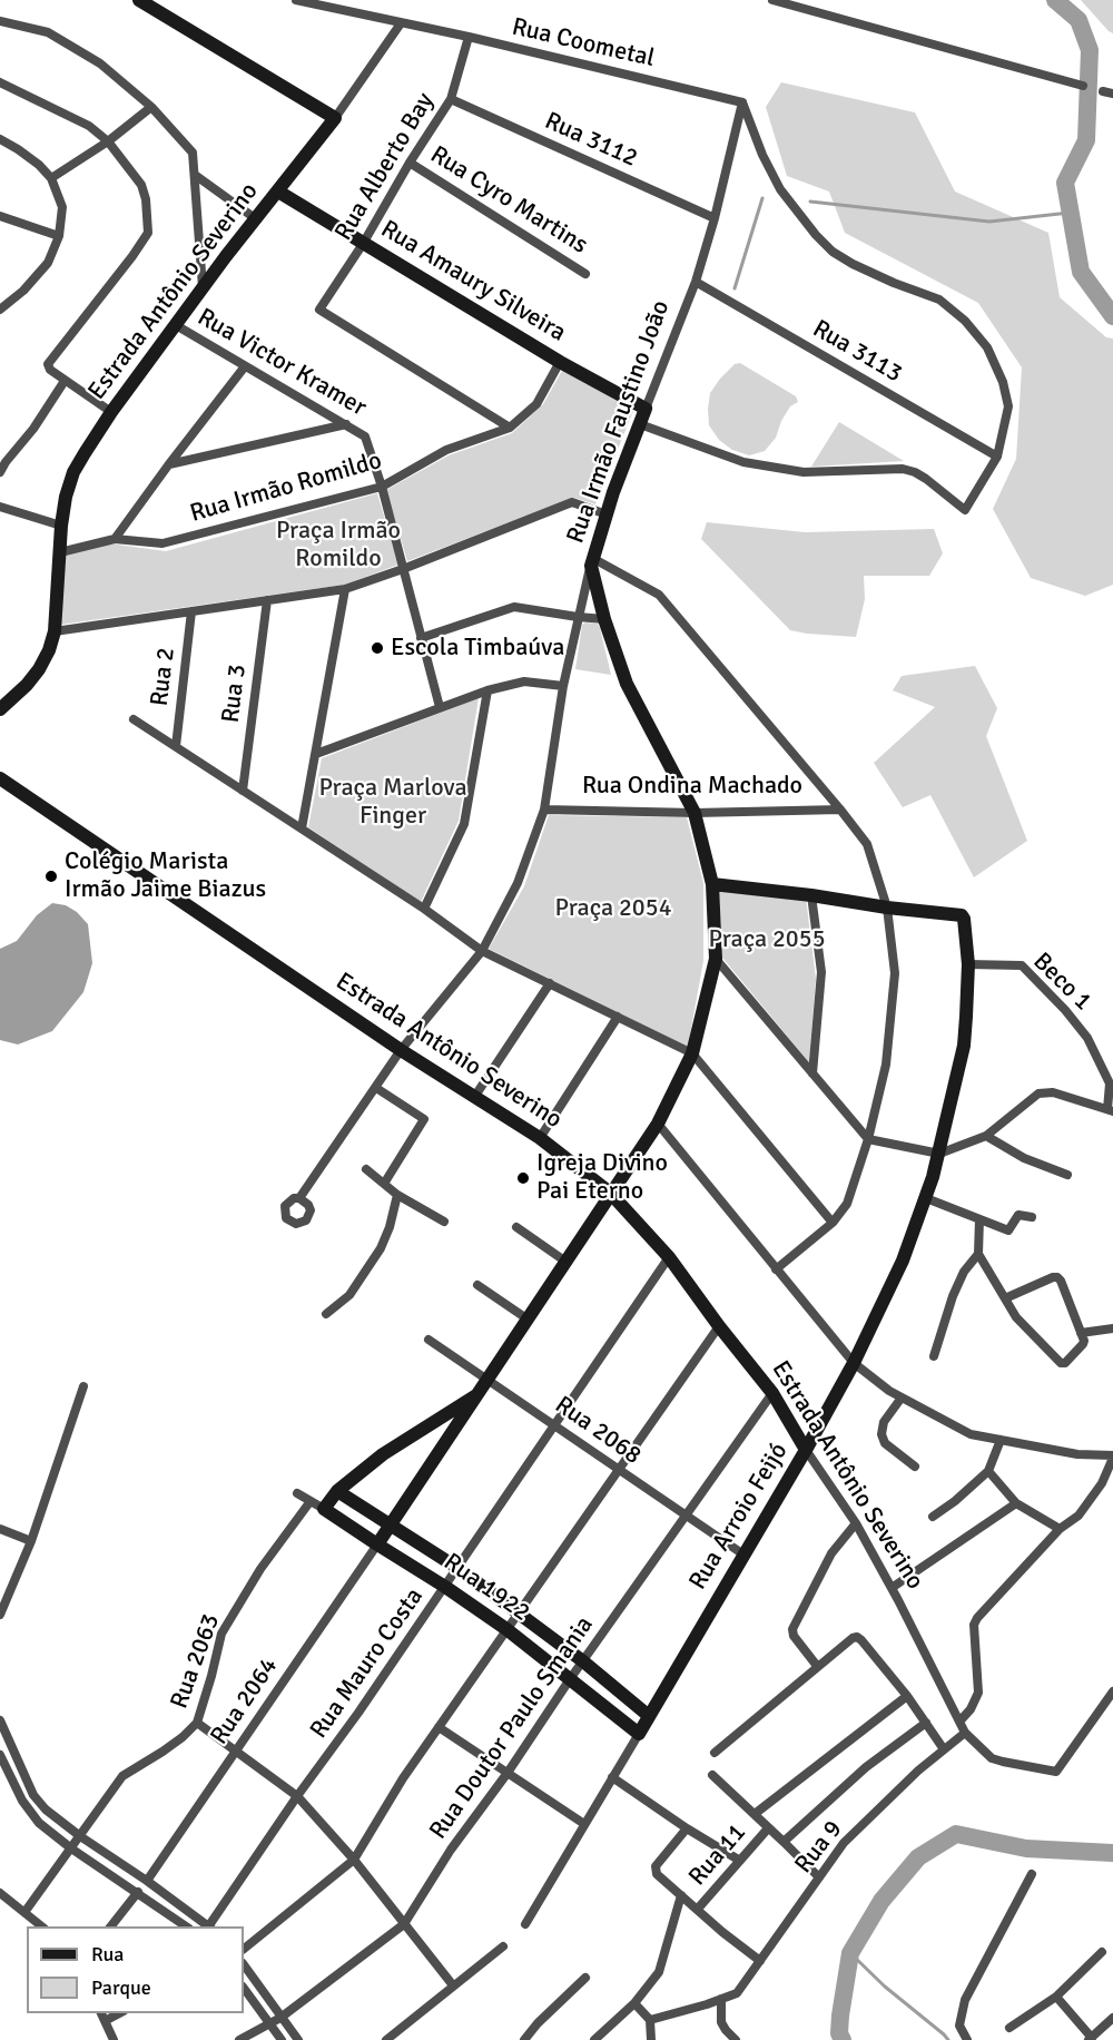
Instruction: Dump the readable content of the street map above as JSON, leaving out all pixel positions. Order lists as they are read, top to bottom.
{
  "streets": {
    "street": [
      "Rua Coometal",
      "Rua 3112",
      "Rua Alberto Bay",
      "Rua Cyro Martins",
      "Rua Amaury Silveira",
      "Estrada Antônio Severino",
      "Rua 3113",
      "Rua Victor Kramer",
      "Rua Irmão Faustino João",
      "Rua Irmão Romildo",
      "Rua 2",
      "Rua 3",
      "Rua Ondina Machado",
      "Beco 1",
      "Rua 2068",
      "Rua Arroio Feijó",
      "Rua 1922",
      "Rua 2063",
      "Rua Mauro Costa",
      "Rua 2064",
      "Rua Doutor Paulo Smania",
      "Rua 9",
      "Rua 11"
    ]
  },
  "crossings": [
    ["Rua Coometal", "Rua Alberto Bay"],
    ["Rua Coometal", "Rua Irmão Faustino João"],
    ["Rua 3112", "Rua Alberto Bay"],
    ["Rua 3112", "Rua Irmão Faustino João"],
    ["Rua Alberto Bay", "Rua Cyro Martins"],
    ["Rua Alberto Bay", "Rua Amaury Silveira"],
    ["Rua Alberto Bay", "Rua Irmão Romildo"],
    ["Rua Amaury Silveira", "Estrada Antônio Severino"],
    ["Rua Amaury Silveira", "Rua Irmão Faustino João"],
    ["Rua Amaury Silveira", "Rua Irmão Romildo"],
    ["Estrada Antônio Severino", "Rua Victor Kramer"],
    ["Estrada Antônio Severino", "Rua Irmão Faustino João"],
    ["Estrada Antônio Severino", "Rua Irmão Romildo"],
    ["Estrada Antônio Severino", "Rua Arroio Feijó"],
    ["Estrada Antônio Severino", "Rua Mauro Costa"],
    ["Estrada Antônio Severino", "Rua Doutor Paulo Smania"],
    ["Estrada Antônio Severino", "Rua 9"],
    ["Rua 3113", "Rua Irmão Faustino João"],
    ["Rua Victor Kramer", "Rua Irmão Romildo"],
    ["Rua Irmão Faustino João", "Rua Ondina Machado"],
    ["Rua Irmão Faustino João", "Rua 2068"],
    ["Rua Irmão Faustino João", "Rua 1922"],
    ["Rua Irmão Faustino João", "Rua 2064"],
    ["Beco 1", "Rua Arroio Feijó"],
    ["Rua 2068", "Rua Arroio Feijó"],
    ["Rua 2068", "Rua Mauro Costa"],
    ["Rua 2068", "Rua Doutor Paulo Smania"],
    ["Rua Arroio Feijó", "Rua 1922"],
    ["Rua 1922", "Rua 2063"],
    ["Rua 1922", "Rua Mauro Costa"],
    ["Rua 1922", "Rua 2064"],
    ["Rua 1922", "Rua Doutor Paulo Smania"]
  ],
  "parks": [
    "Praça Irmão Romildo",
    "Praça Marlova Finger",
    "Praça 2054",
    "Praça 2055"
  ],
  "places": ["Escola Timbaúva", "Colégio Marista Irmão Jaime Biazus", "Igreja Divino Pai Eterno"],
  "legend": ["Rua", "Parque"]
}
